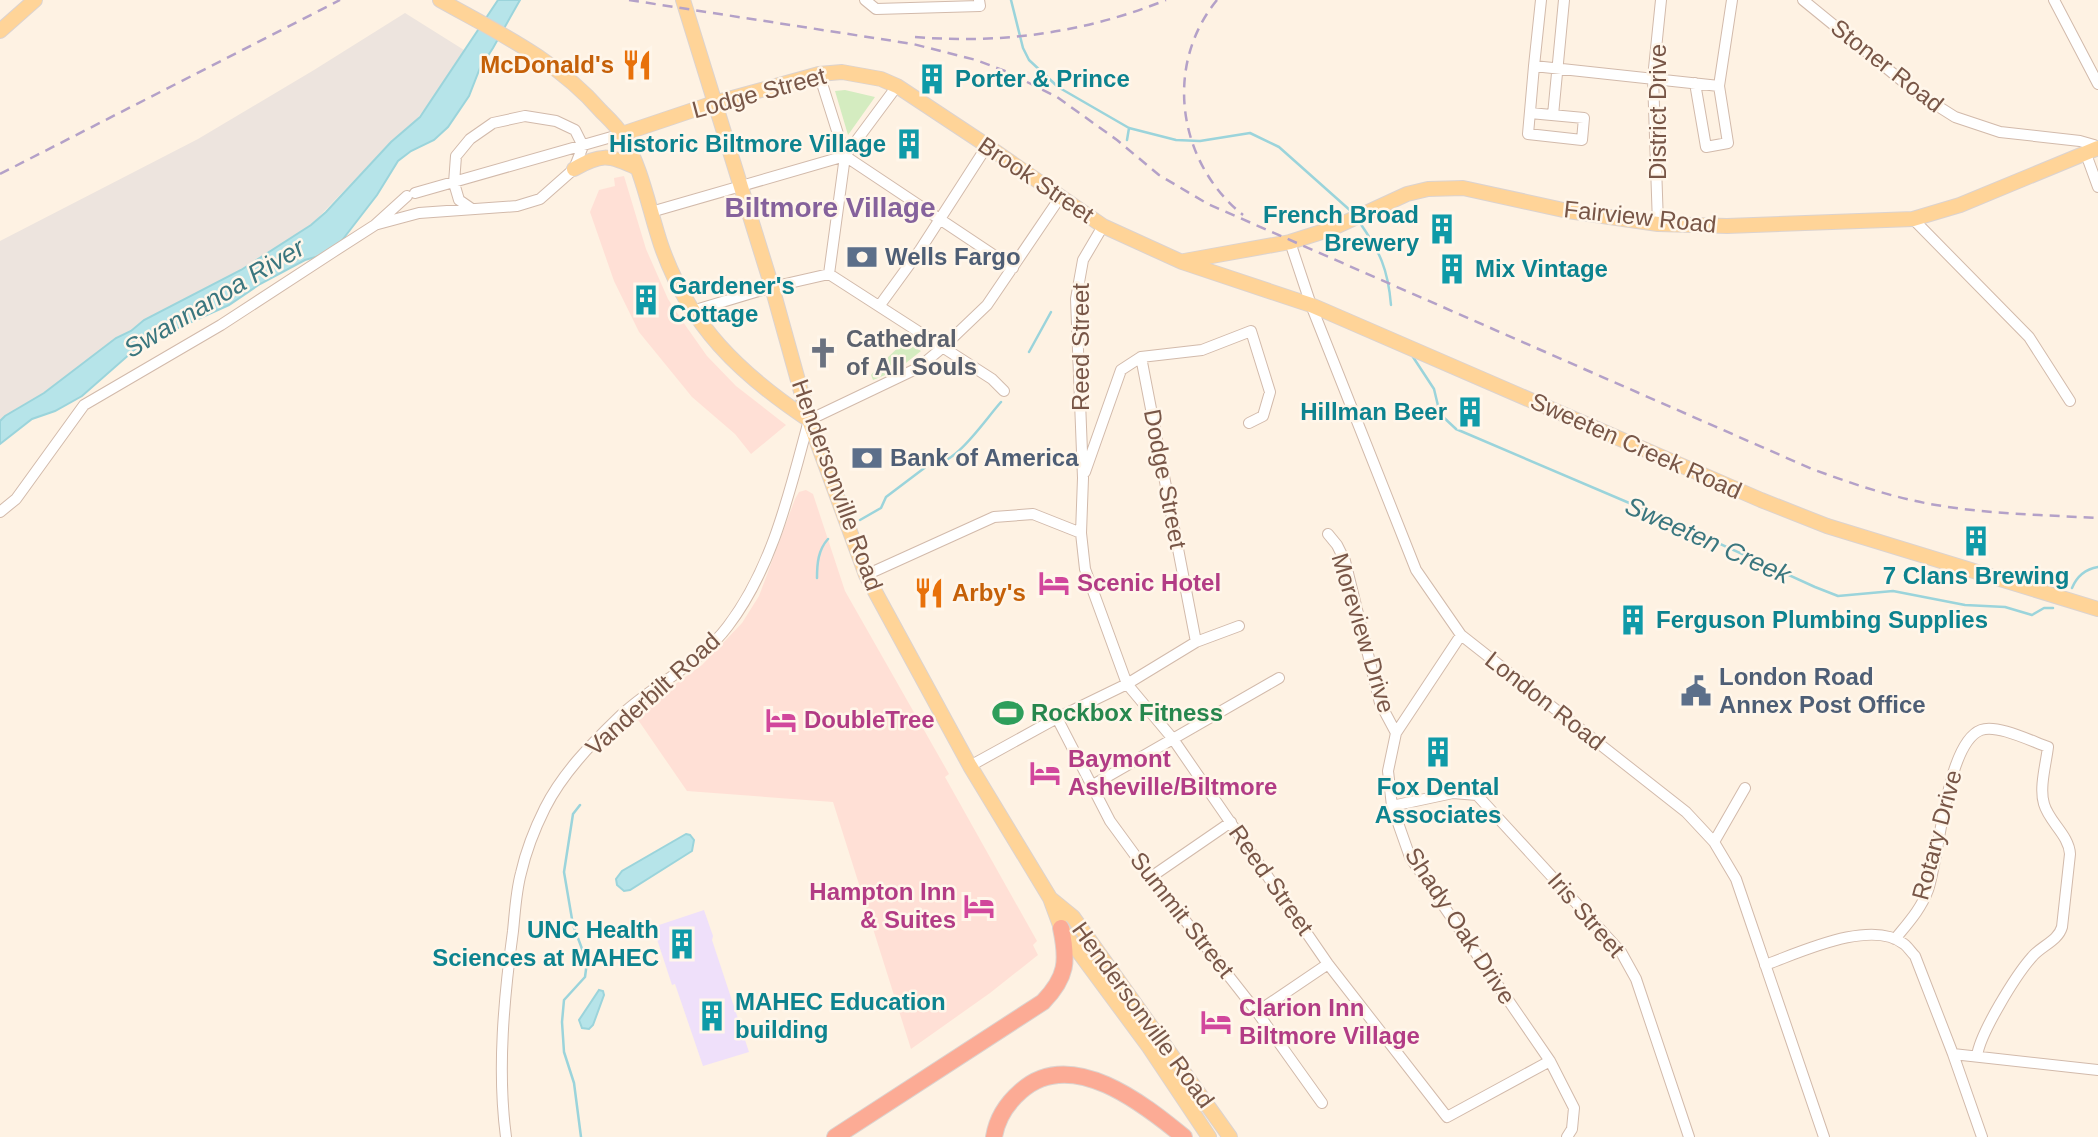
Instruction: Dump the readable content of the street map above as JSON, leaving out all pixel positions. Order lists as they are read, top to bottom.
{
  "streets": {
    "main road": [
      "Lodge Street",
      "Brook Street",
      "Fairview Road",
      "Sweeten Creek Road",
      "Hendersonville Road"
    ],
    "street": [
      "Stoner Road",
      "District Drive",
      "Reed Street",
      "Dodge Street",
      "Moreview Drive",
      "Vanderbilt Road",
      "London Road",
      "Rotary Drive",
      "Summit Street",
      "Iris Street",
      "Shady Oak Drive"
    ]
  },
  "crossings": [
    ["Stoner Road", "Fairview Road"],
    ["Lodge Street", "Brook Street"],
    ["Lodge Street", "Hendersonville Road"],
    ["District Drive", "Fairview Road"],
    ["Brook Street", "Fairview Road"],
    ["Brook Street", "Reed Street"],
    ["Brook Street", "Sweeten Creek Road"],
    ["Fairview Road", "Sweeten Creek Road"],
    ["Fairview Road", "London Road"],
    ["Reed Street", "Shady Oak Drive"],
    ["Sweeten Creek Road", "London Road"],
    ["Hendersonville Road", "Vanderbilt Road"],
    ["Moreview Drive", "Shady Oak Drive"],
    ["London Road", "Shady Oak Drive"],
    ["Iris Street", "Shady Oak Drive"]
  ],
  "districts": ["Biltmore Village"],
  "water": ["Swannanoa River", "Sweeten Creek"],
  "places": {
    "restaurant": ["McDonald's", "Arby's"],
    "building": [
      "Porter & Prince",
      "Historic Biltmore Village",
      "French Broad Brewery",
      "Mix Vintage",
      "Gardener's Cottage",
      "Hillman Beer",
      "7 Clans Brewing",
      "Ferguson Plumbing Supplies",
      "Fox Dental Associates",
      "UNC Health Sciences at MAHEC",
      "MAHEC Education building"
    ],
    "bank": ["Wells Fargo", "Bank of America"],
    "church": ["Cathedral of All Souls"],
    "hotel": [
      "Scenic Hotel",
      "DoubleTree",
      "Baymont Asheville/Biltmore",
      "Hampton Inn & Suites",
      "Clarion Inn Biltmore Village"
    ],
    "public building": ["London Road Annex Post Office"],
    "sports": ["Rockbox Fitness"]
  }
}
